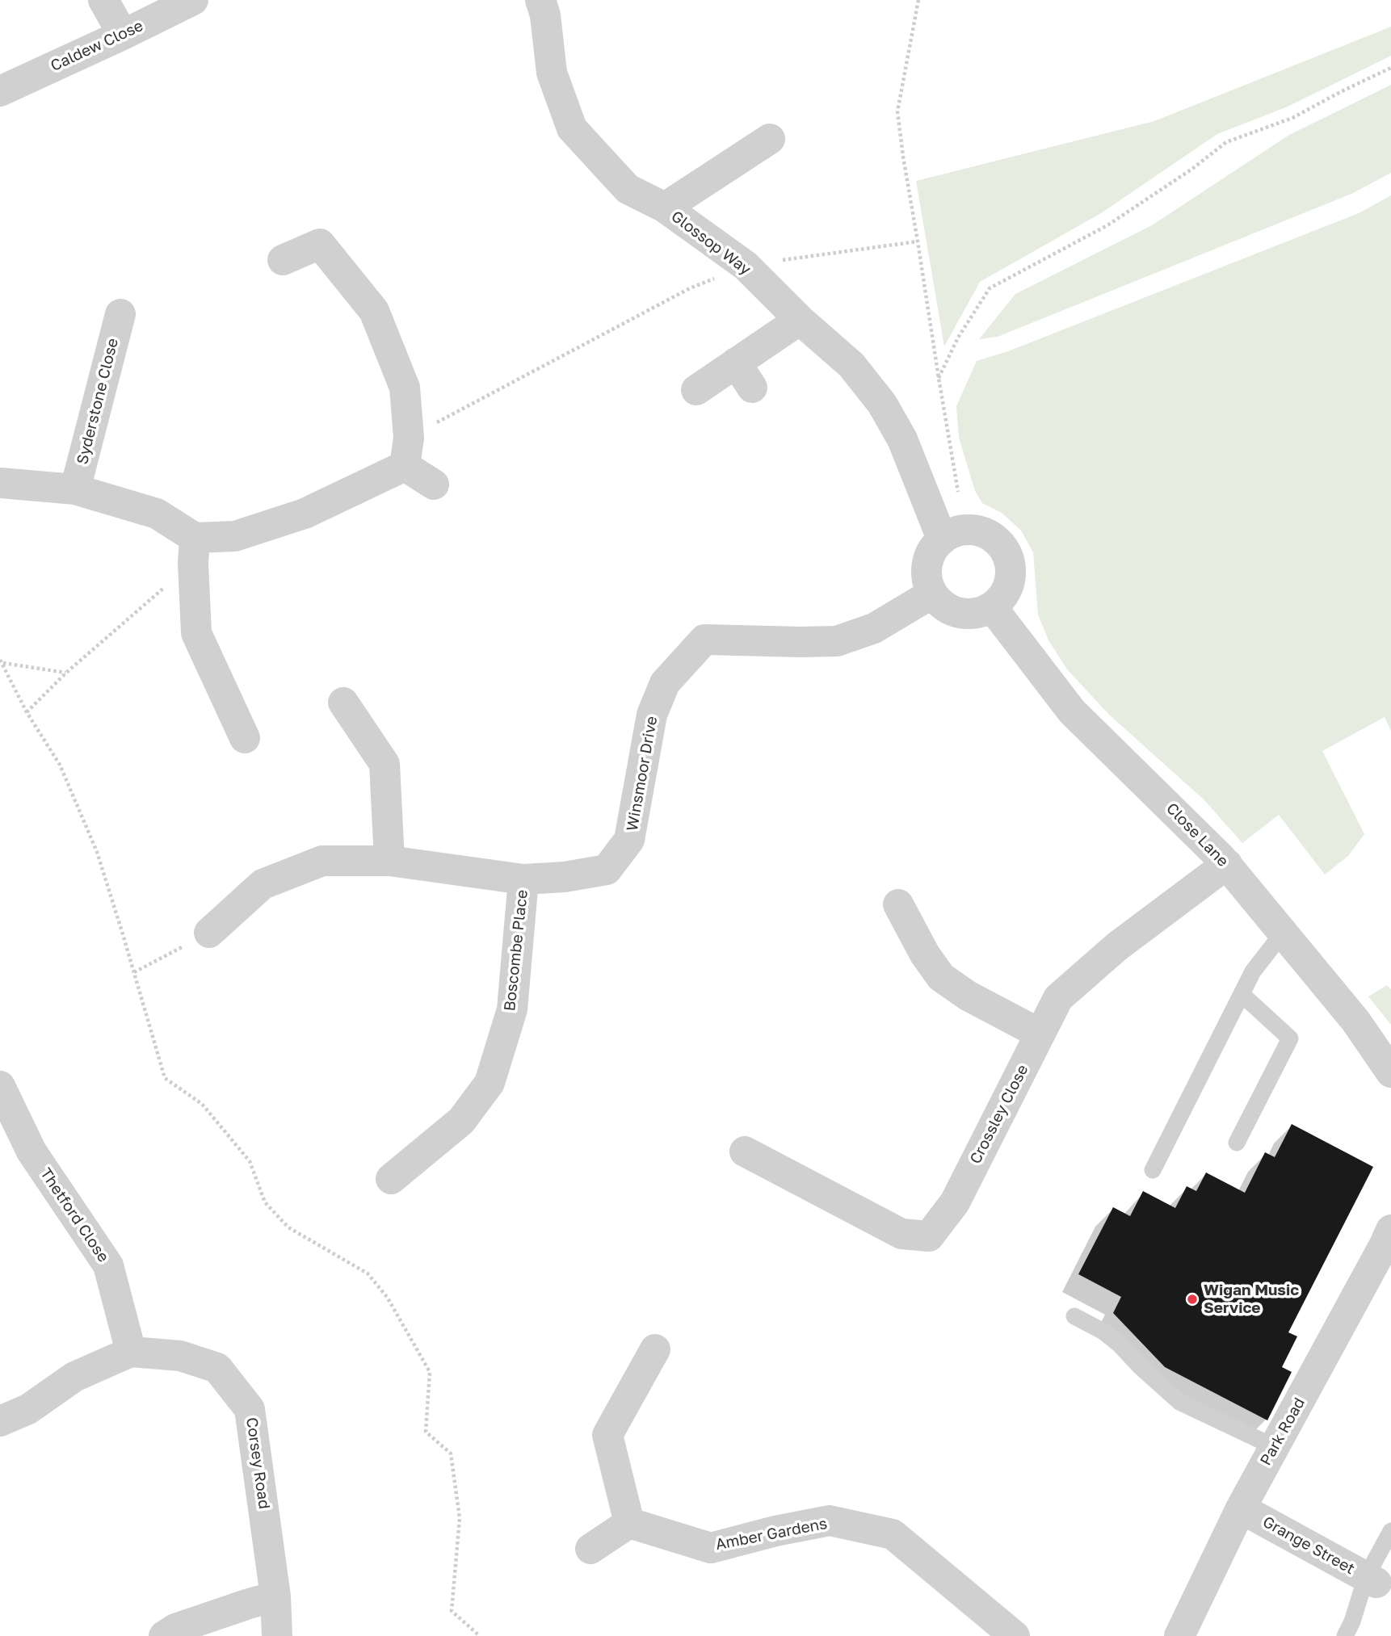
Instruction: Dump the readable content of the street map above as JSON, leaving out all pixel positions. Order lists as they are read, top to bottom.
{
  "streets": {
    "street": [
      "Caldew Close",
      "Glossop Way",
      "Syderstone Close",
      "Winsmoor Drive",
      "Close Lane",
      "Boscombe Place",
      "Crossley Close",
      "Thetford Close",
      "Park Road",
      "Corsey Road",
      "Amber Gardens",
      "Grange Street"
    ]
  },
  "crossings": [
    ["Glossop Way", "Winsmoor Drive"],
    ["Glossop Way", "Close Lane"],
    ["Winsmoor Drive", "Close Lane"],
    ["Winsmoor Drive", "Boscombe Place"],
    ["Close Lane", "Crossley Close"],
    ["Thetford Close", "Corsey Road"],
    ["Park Road", "Grange Street"]
  ],
  "places": ["Wigan Music Service"]
}
